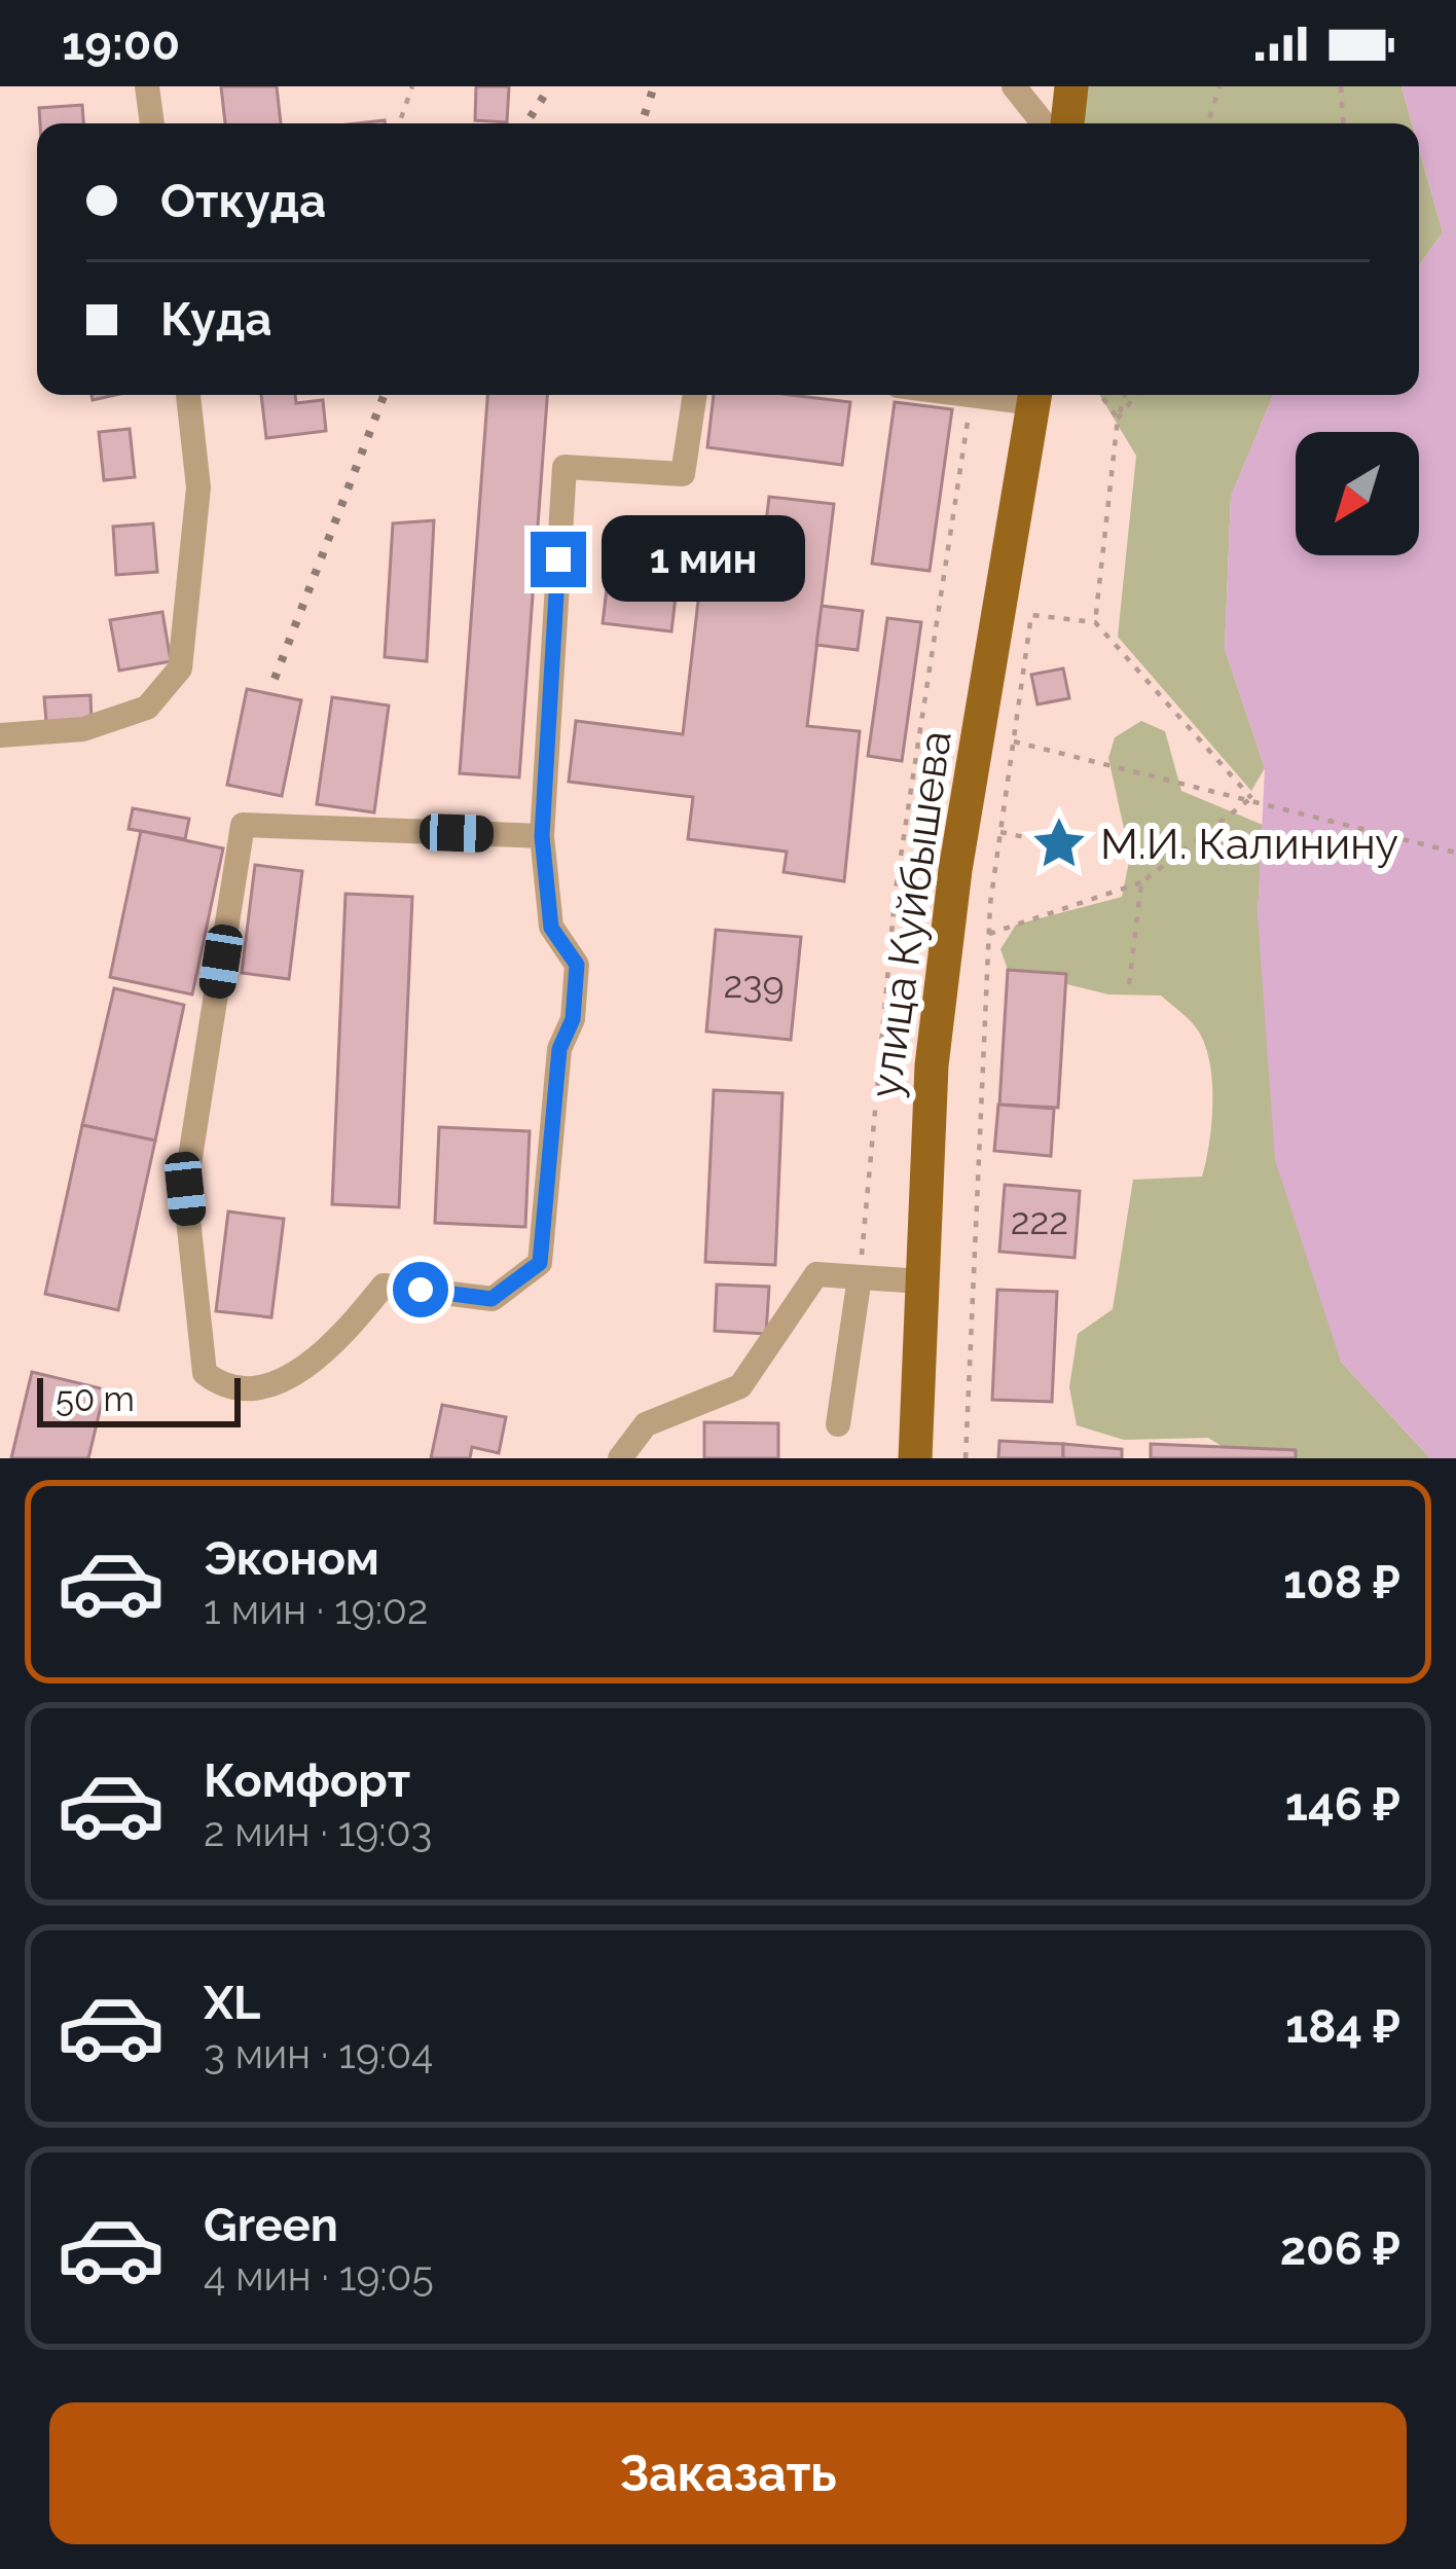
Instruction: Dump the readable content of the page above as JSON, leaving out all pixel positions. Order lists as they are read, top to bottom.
{
  "streets": {
    "main road": ["улица Куйбышева"]
  },
  "places": {
    "place": ["М.И. Калинину"]
  },
  "house_numbers": ["239", "222"],
  "scale_bar": "50 m",
  "north": "bottom left",
  "page": {
    "status": "19:00",
    "banner": ["Откуда", "Куда"],
    "bubble": "1 мин",
    "scale": "50 m",
    "list": [
      {
        "name": "Эконом",
        "note": "1 мин · 19:02",
        "value": "108 ₽"
      },
      {
        "name": "Комфорт",
        "note": "2 мин · 19:03",
        "value": "146 ₽"
      },
      {
        "name": "XL",
        "note": "3 мин · 19:04",
        "value": "184 ₽"
      },
      {
        "name": "Green",
        "note": "4 мин · 19:05",
        "value": "206 ₽"
      }
    ],
    "buttons": "Заказать"
  }
}
